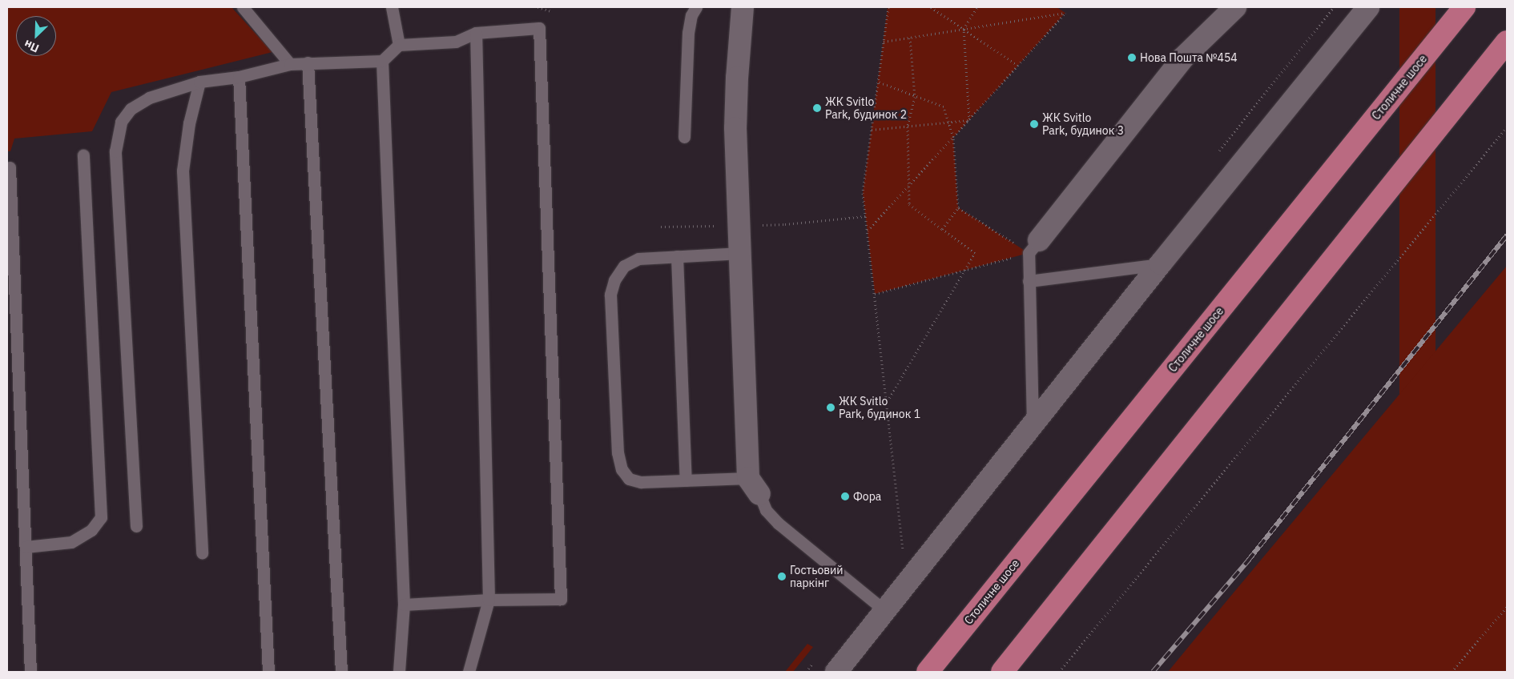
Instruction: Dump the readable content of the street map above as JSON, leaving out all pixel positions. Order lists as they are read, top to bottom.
{
  "streets": {
    "highway": ["Столичне шосе"]
  },
  "places": [
    "Нова Пошта №454",
    "ЖК Svitlo Park, будинок 2",
    "ЖК Svitlo Park, будинок 3",
    "ЖК Svitlo Park, будинок 1",
    "Фора",
    "Гостьовий паркінг"
  ],
  "north": "bottom left"
}
